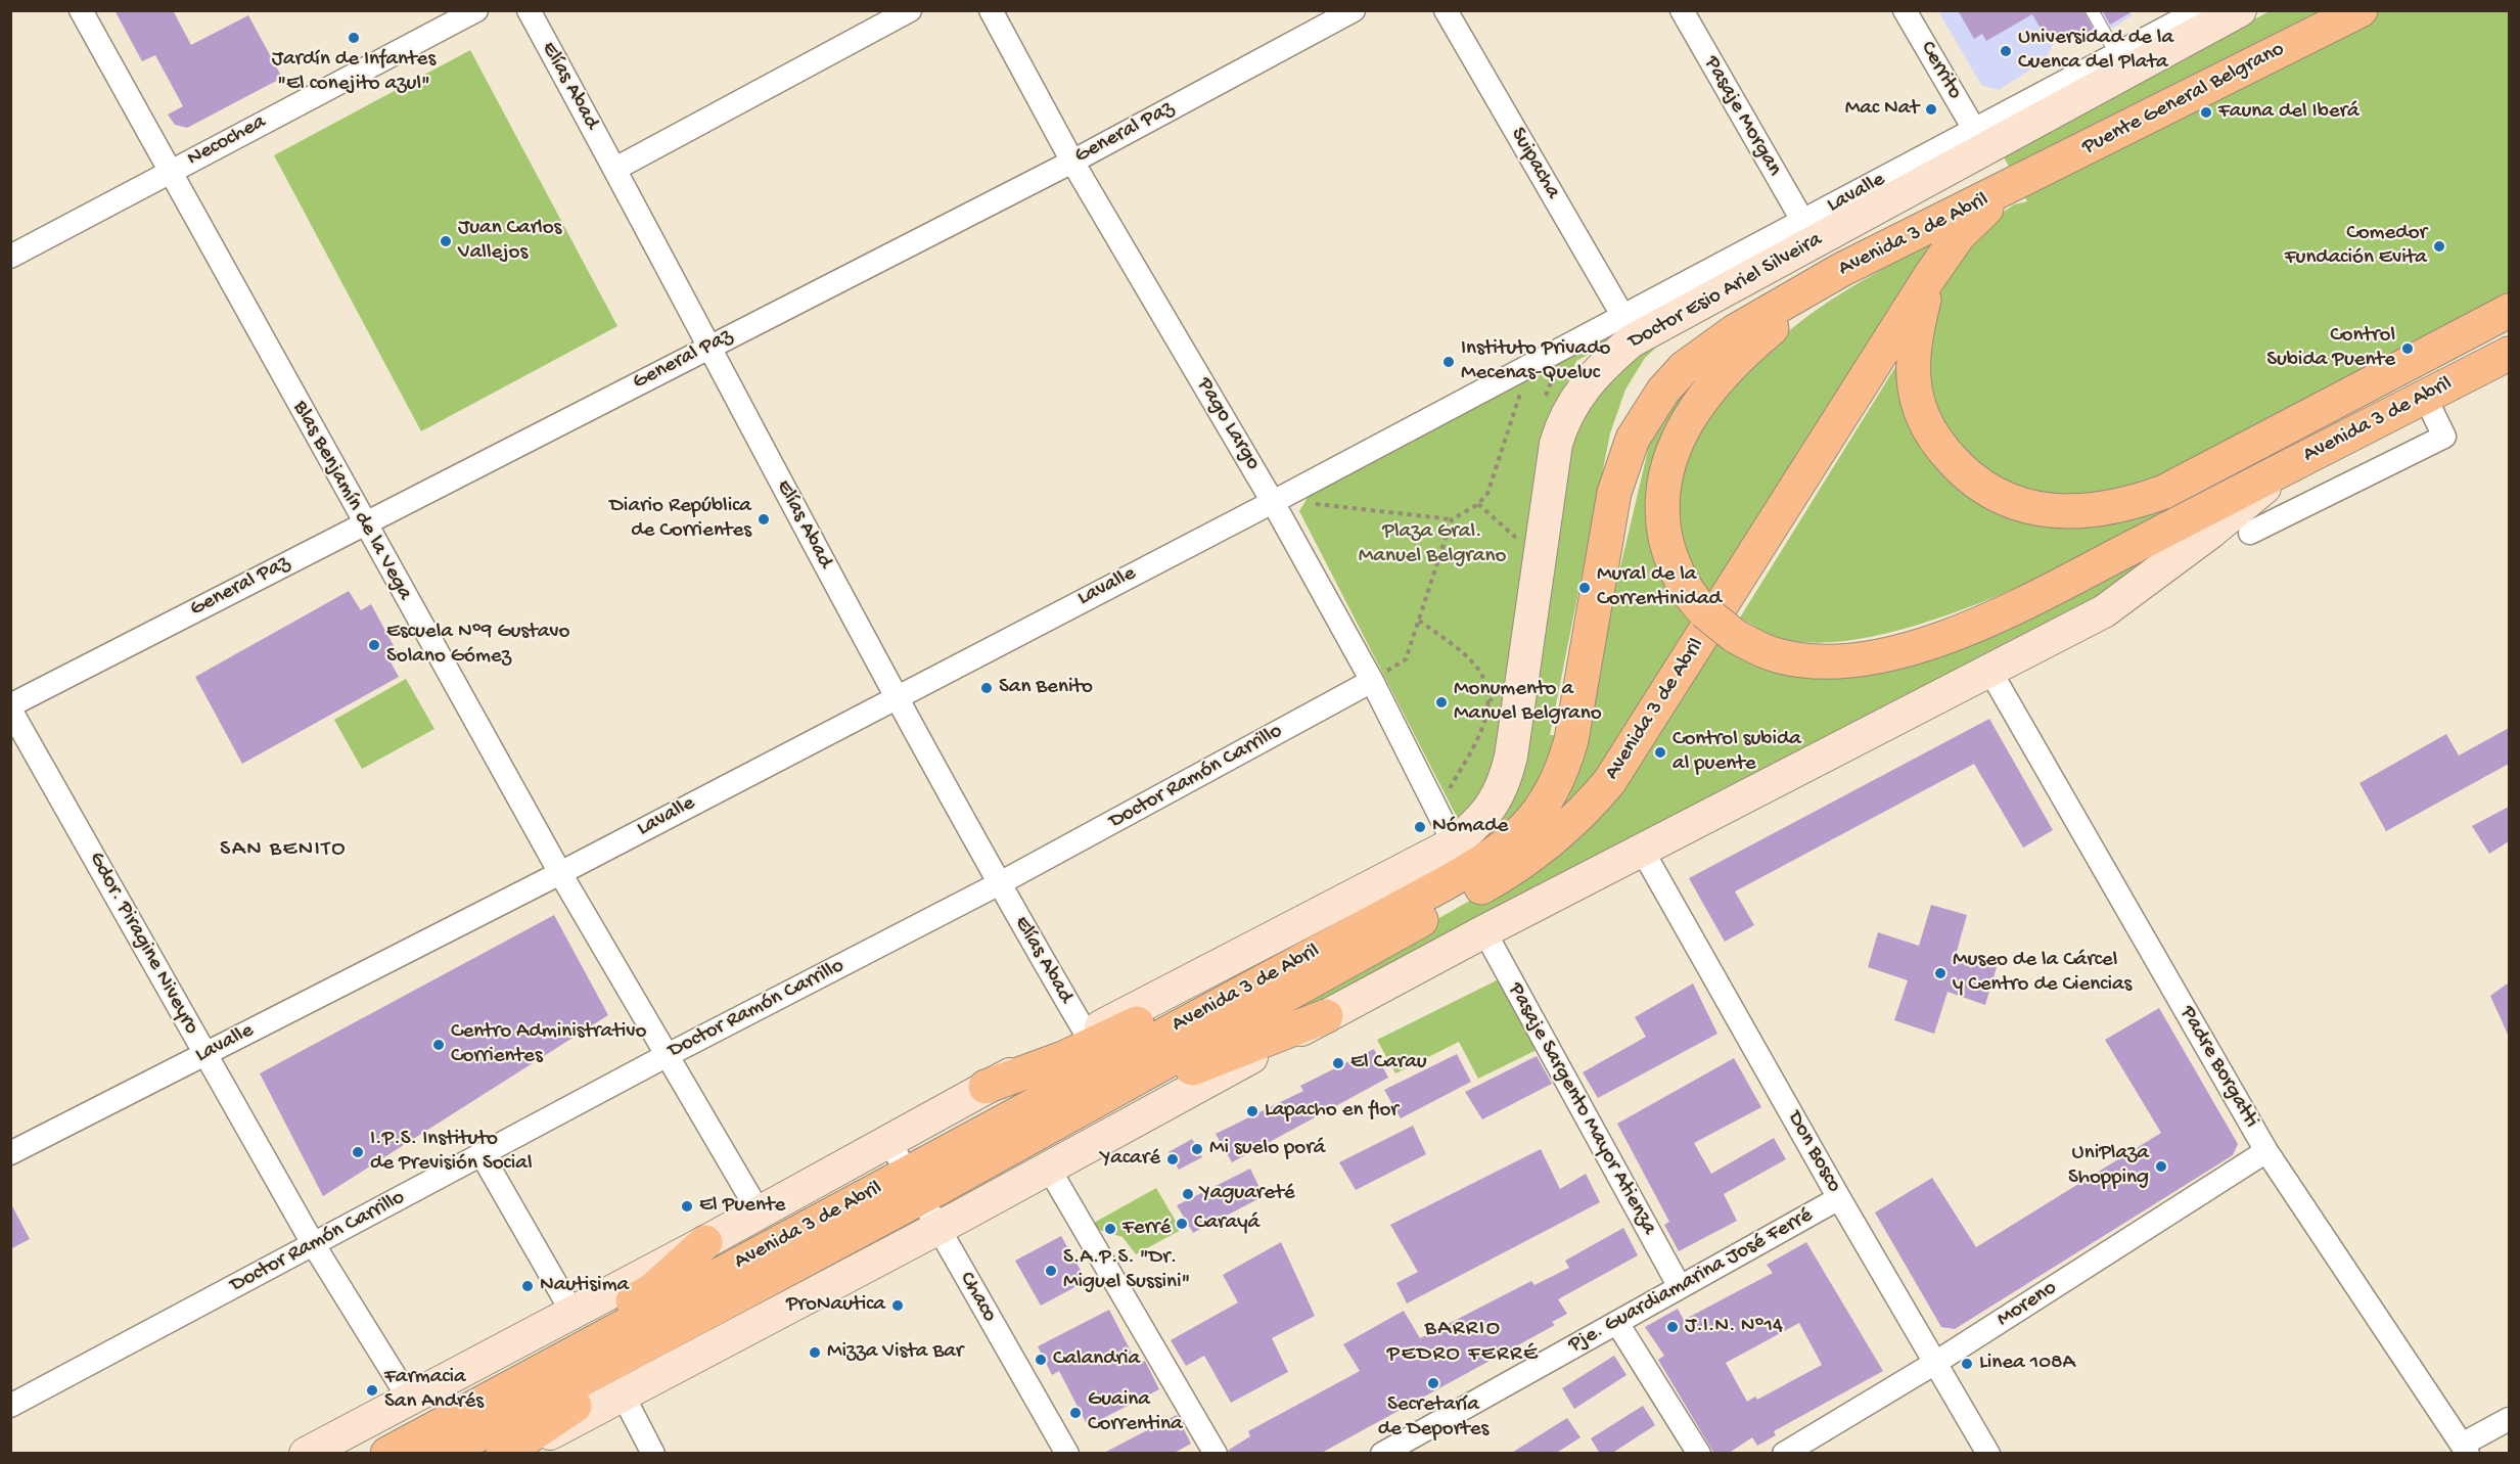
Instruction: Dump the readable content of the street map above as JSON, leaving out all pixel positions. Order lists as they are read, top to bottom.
{
  "streets": {
    "main road": ["Puente General Belgrano", "Avenida 3 de Abril", "Doctor Esio Ariel Silveira"],
    "street": [
      "Cerrito",
      "Elías Abad",
      "Pasaje Morgan",
      "General Paz",
      "Necochea",
      "Suipacha",
      "Lavalle",
      "Pago Largo",
      "Blas Benjamín de la Vega",
      "Doctor Ramón Carrillo",
      "Gdor. Piragine Niveyro",
      "Padre Borgatti",
      "Pasaje Sargento Mayor Atienza",
      "Don Bosco",
      "Pje. Guardiamarina José Ferré",
      "Chaco",
      "Moreno"
    ]
  },
  "crossings": [
    ["Cerrito", "Lavalle"],
    ["Elías Abad", "General Paz"],
    ["Elías Abad", "Lavalle"],
    ["Elías Abad", "Avenida 3 de Abril"],
    ["Elías Abad", "Doctor Ramón Carrillo"],
    ["Puente General Belgrano", "Avenida 3 de Abril"],
    ["Pasaje Morgan", "Lavalle"],
    ["General Paz", "Pago Largo"],
    ["General Paz", "Blas Benjamín de la Vega"],
    ["General Paz", "Gdor. Piragine Niveyro"],
    ["Necochea", "Blas Benjamín de la Vega"],
    ["Suipacha", "Lavalle"],
    ["Lavalle", "Pago Largo"],
    ["Lavalle", "Blas Benjamín de la Vega"],
    ["Lavalle", "Gdor. Piragine Niveyro"],
    ["Avenida 3 de Abril", "Doctor Esio Ariel Silveira"],
    ["Avenida 3 de Abril", "Pago Largo"],
    ["Avenida 3 de Abril", "Blas Benjamín de la Vega"],
    ["Avenida 3 de Abril", "Gdor. Piragine Niveyro"],
    ["Avenida 3 de Abril", "Padre Borgatti"],
    ["Avenida 3 de Abril", "Pasaje Sargento Mayor Atienza"],
    ["Avenida 3 de Abril", "Don Bosco"],
    ["Avenida 3 de Abril", "Chaco"],
    ["Doctor Esio Ariel Silveira", "Pago Largo"],
    ["Pago Largo", "Doctor Ramón Carrillo"],
    ["Blas Benjamín de la Vega", "Doctor Ramón Carrillo"],
    ["Doctor Ramón Carrillo", "Gdor. Piragine Niveyro"],
    ["Padre Borgatti", "Moreno"],
    ["Pasaje Sargento Mayor Atienza", "Pje. Guardiamarina José Ferré"],
    ["Don Bosco", "Pje. Guardiamarina José Ferré"],
    ["Don Bosco", "Moreno"]
  ],
  "districts": ["SAN BENITO", "BARRIO PEDRO FERRÉ"],
  "parks": ["Plaza Gral. Manuel Belgrano"],
  "places": [
    "Jardín de Infantes \"El conejito azul\"",
    "Universidad de la Cuenca del Plata",
    "Mac Nat",
    "Fauna del Iberá",
    "Juan Carlos Vallejos",
    "Comedor Fundación Evita",
    "Control Subida Puente",
    "Instituto Privado Mecenas-Queluc",
    "Diario República de Corrientes",
    "Mural de la Correntinidad",
    "Escuela Nº9 Gustavo Solano Gómez",
    "San Benito",
    "Monumento a Manuel Belgrano",
    "Control subida al puente",
    "Nómade",
    "Museo de la Cárcel y Centro de Ciencias",
    "Centro Administrativo Corrientes",
    "El Carau",
    "Lapacho en flor",
    "Mi suelo porá",
    "I.P.S. Instituto de Previsión Social",
    "Yacaré",
    "UniPlaza Shopping",
    "Yaguareté",
    "El Puente",
    "Carayá",
    "Ferré",
    "S.A.P.S. \"Dr. Miguel Sussini\"",
    "Nautisima",
    "ProNautica",
    "J.I.N. Nº14",
    "Mizza Vista Bar",
    "Calandria",
    "Linea 108A",
    "Secretaría de Deportes",
    "Farmacia San Andrés",
    "Guaina Correntina"
  ]
}
